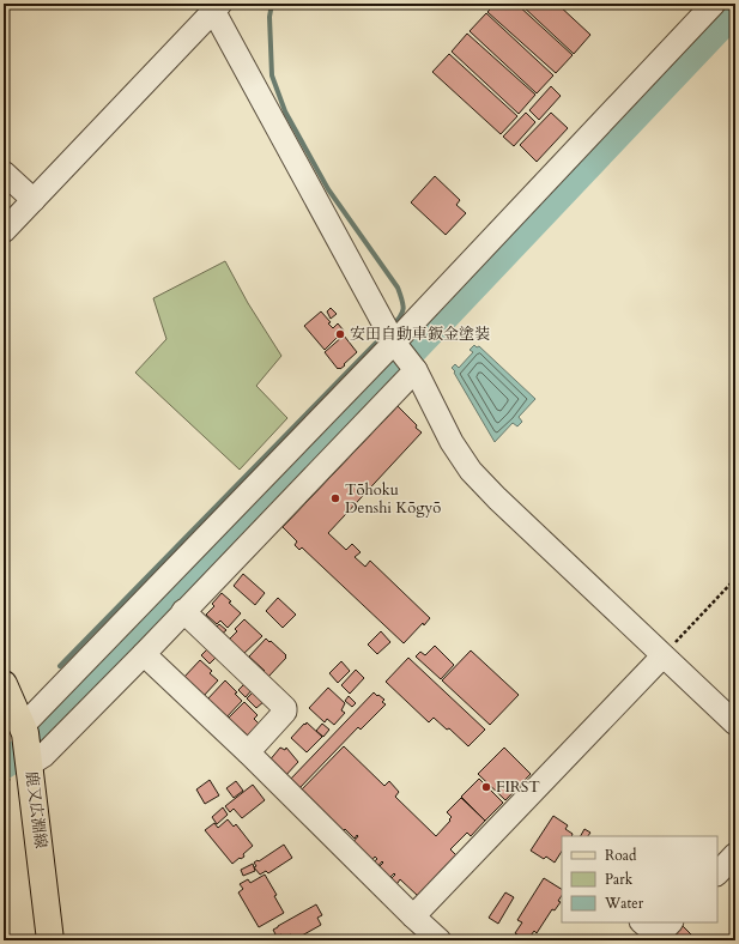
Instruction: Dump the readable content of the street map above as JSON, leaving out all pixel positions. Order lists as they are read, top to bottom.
{
  "streets": {
    "main road": ["鹿又広淵線"]
  },
  "places": ["安田自動車鈑金塗装", "Tōhoku Denshi Kōgyō", "FIRST"],
  "legend": ["Road", "Park", "Water"]
}
